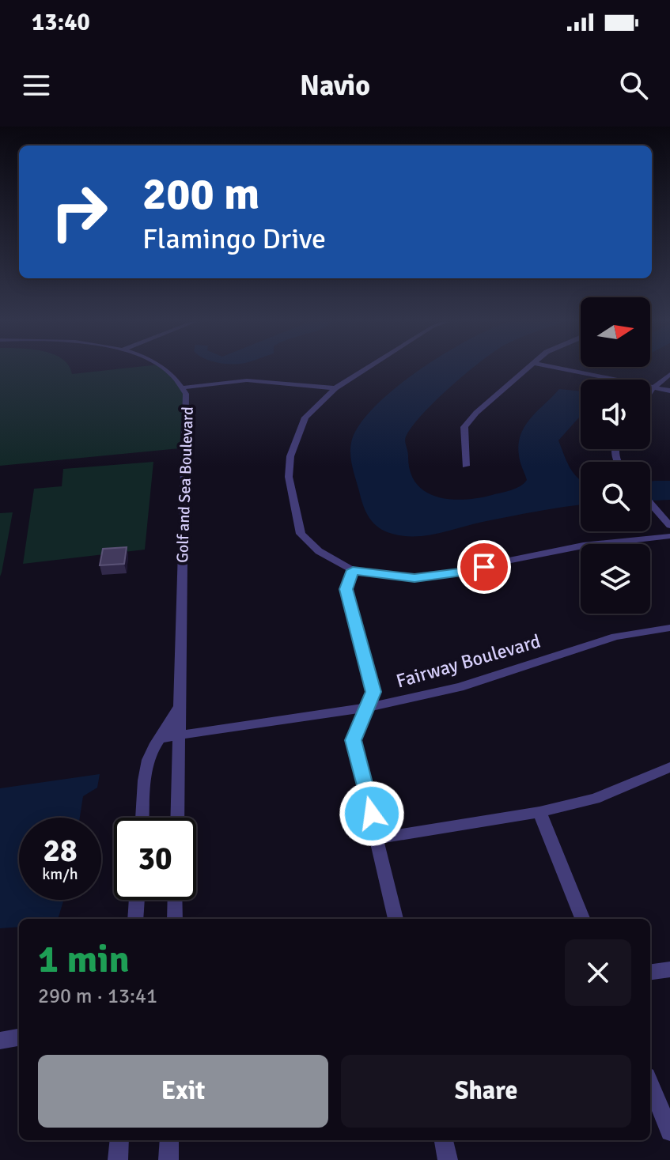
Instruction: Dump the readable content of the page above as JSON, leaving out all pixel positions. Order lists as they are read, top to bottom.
{
  "streets": {
    "street": ["Golf and Sea Boulevard", "Fairway Boulevard"]
  },
  "crossings": [
    ["Golf and Sea Boulevard", "Fairway Boulevard"]
  ],
  "north": "right",
  "page": {
    "status": "13:40",
    "header": "Navio",
    "turn": ["200 m", "Flamingo Drive"],
    "speed": "28 km/h",
    "limit": "30",
    "heading": ["1 min", "290 m · 13:41"],
    "buttons": ["Exit", "Share"]
  }
}
